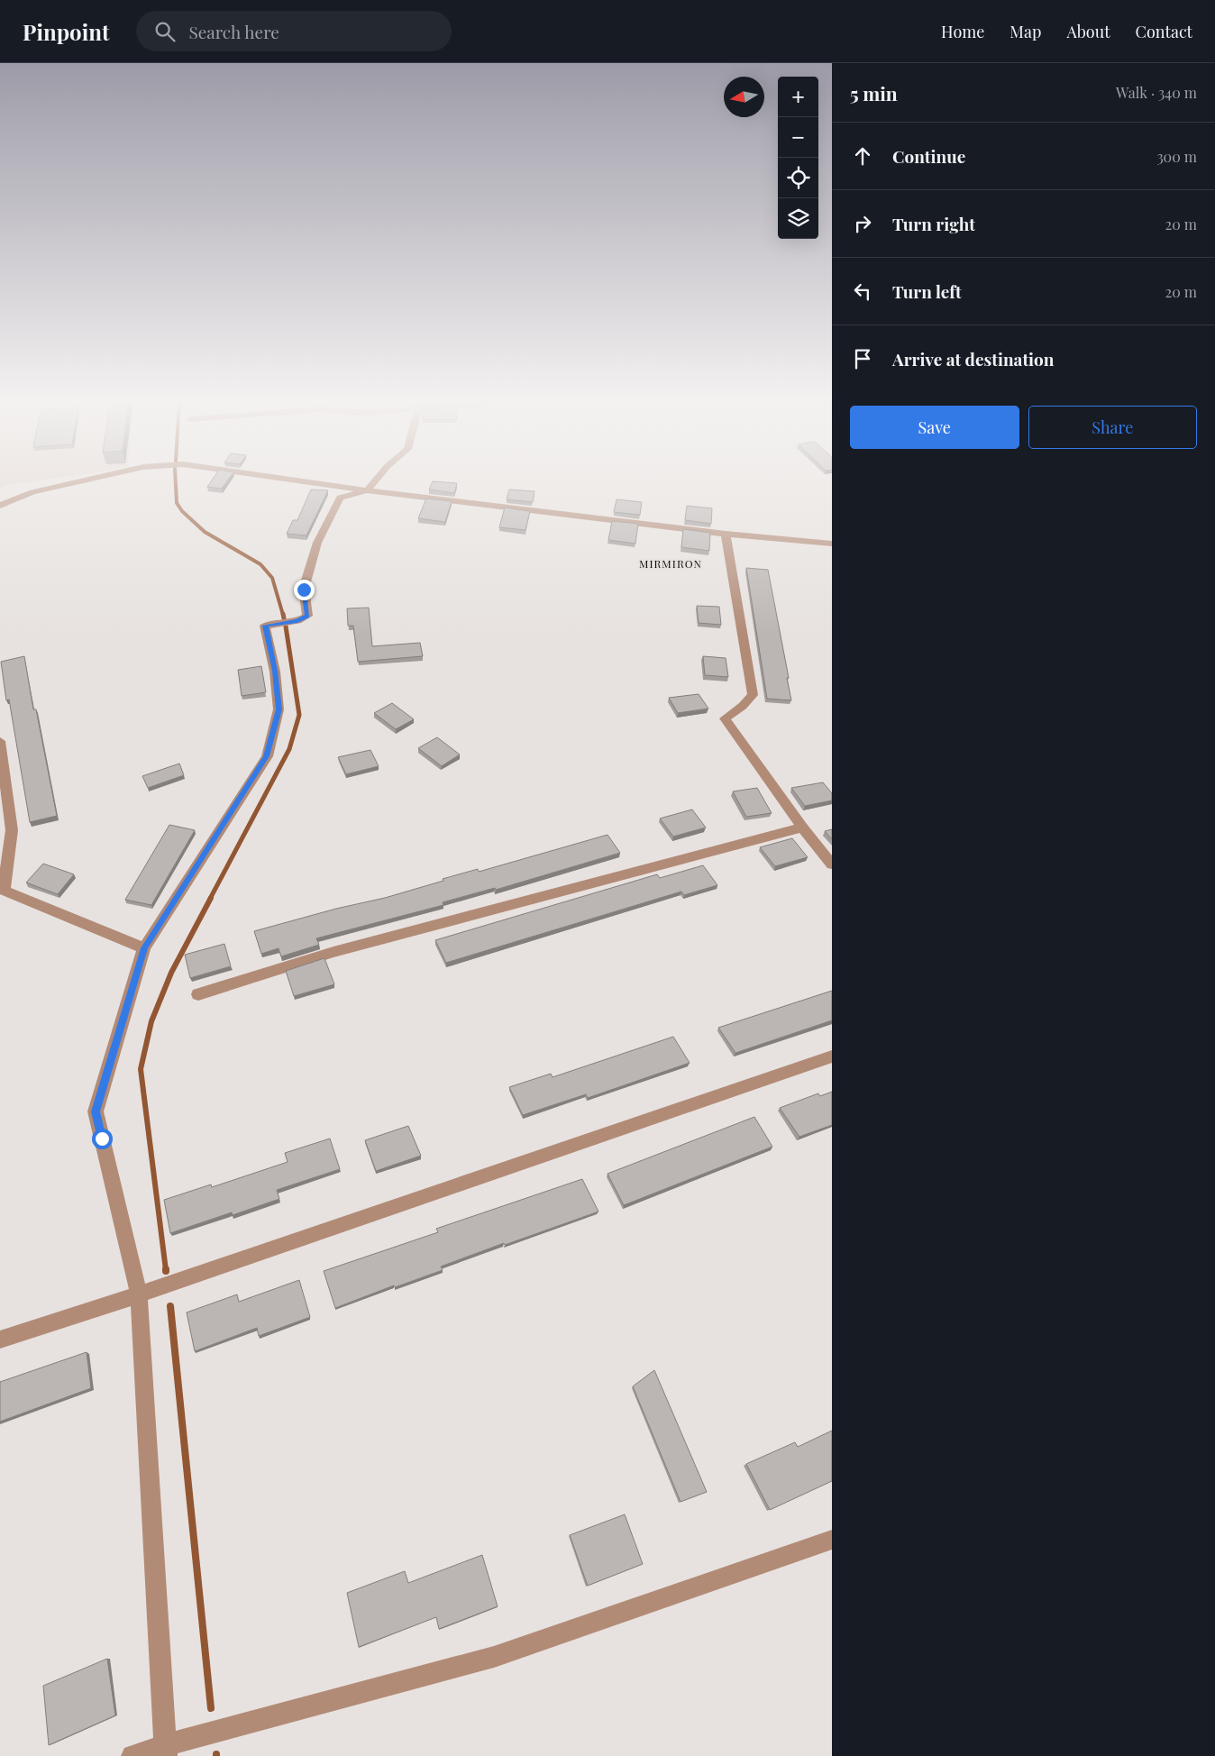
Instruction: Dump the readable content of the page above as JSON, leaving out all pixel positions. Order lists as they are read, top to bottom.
{
  "districts": ["MIRMIRON"],
  "north": "left",
  "page": {
    "header": "Pinpoint",
    "search": "Search here",
    "nav": [
      "Home",
      "Map",
      "About",
      "Contact"
    ],
    "heading": ["5 min", "Walk · 340 m"],
    "map_buttons": ["+", "−"],
    "list": [
      ["Continue", "300 m"],
      ["Turn right", "20 m"],
      ["Turn left", "20 m"],
      "Arrive at destination"
    ],
    "buttons": ["Save", "Share"]
  }
}
